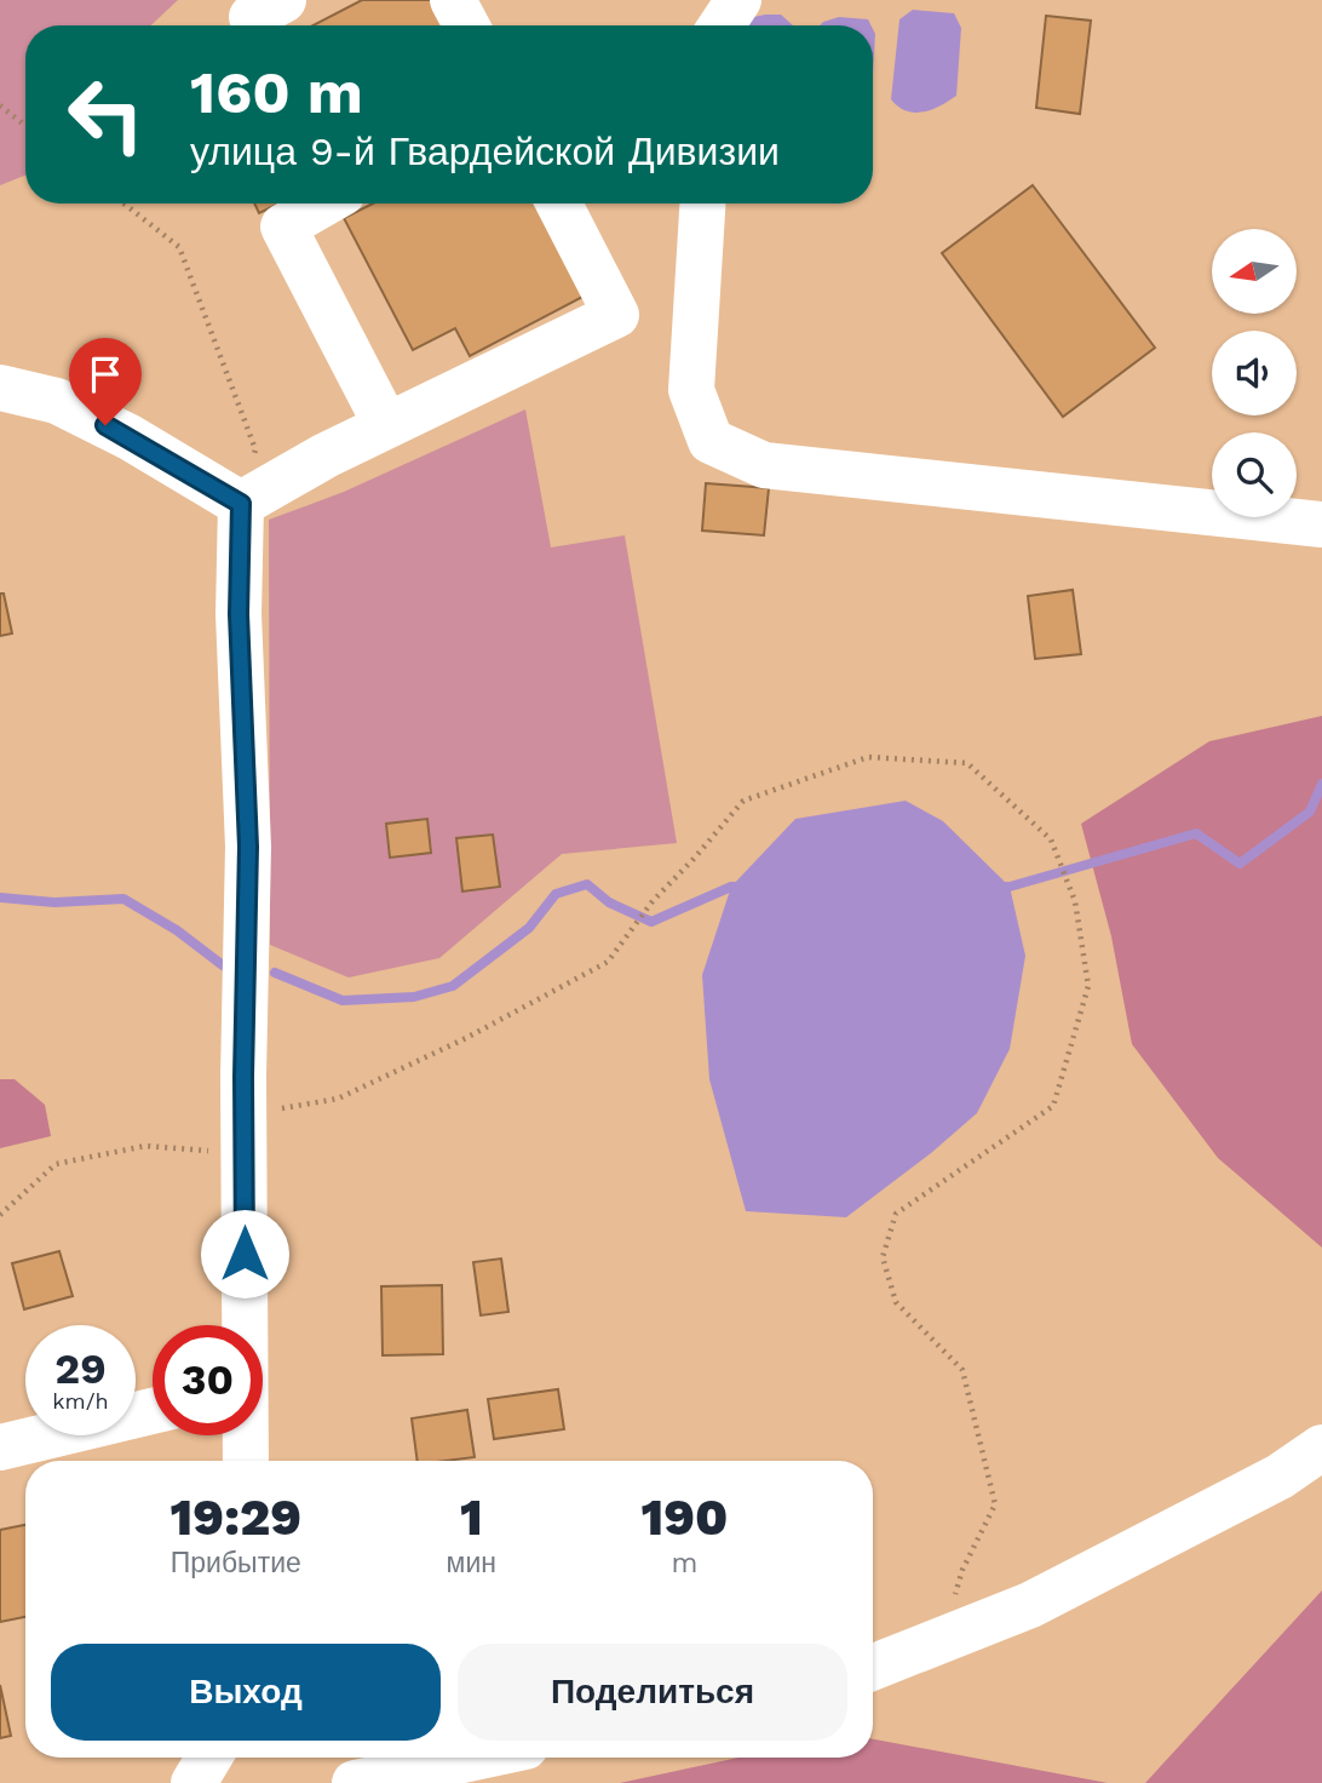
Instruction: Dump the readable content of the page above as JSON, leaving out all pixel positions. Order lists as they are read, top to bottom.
{
  "north": "left",
  "page": {
    "turn": ["160 m", "улица 9-й Гвардейской Дивизии"],
    "speed": "29 km/h",
    "limit": "30",
    "eta": [
      "19:29",
      "Прибытие",
      "1",
      "мин",
      "190",
      "m"
    ],
    "buttons": ["Выход", "Поделиться"]
  }
}
